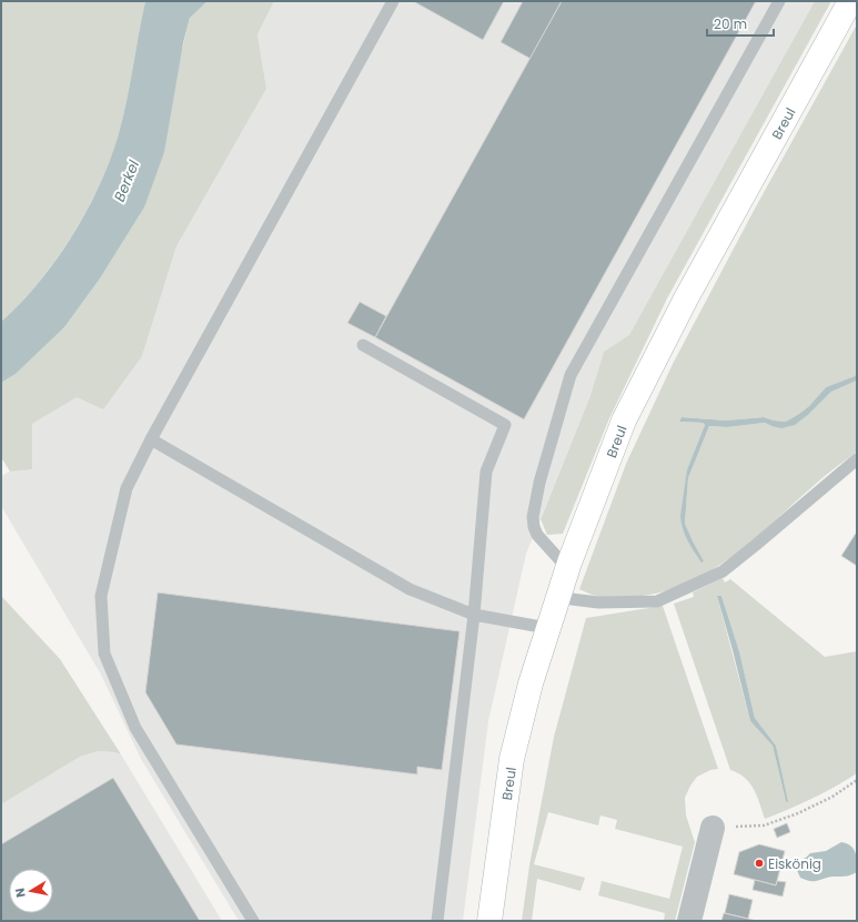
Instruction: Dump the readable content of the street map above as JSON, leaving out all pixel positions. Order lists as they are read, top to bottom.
{
  "streets": {
    "main road": ["Breul"]
  },
  "water": ["Berkel"],
  "places": ["Eiskönig"],
  "scale_bar": "20 m",
  "north": "left"
}
